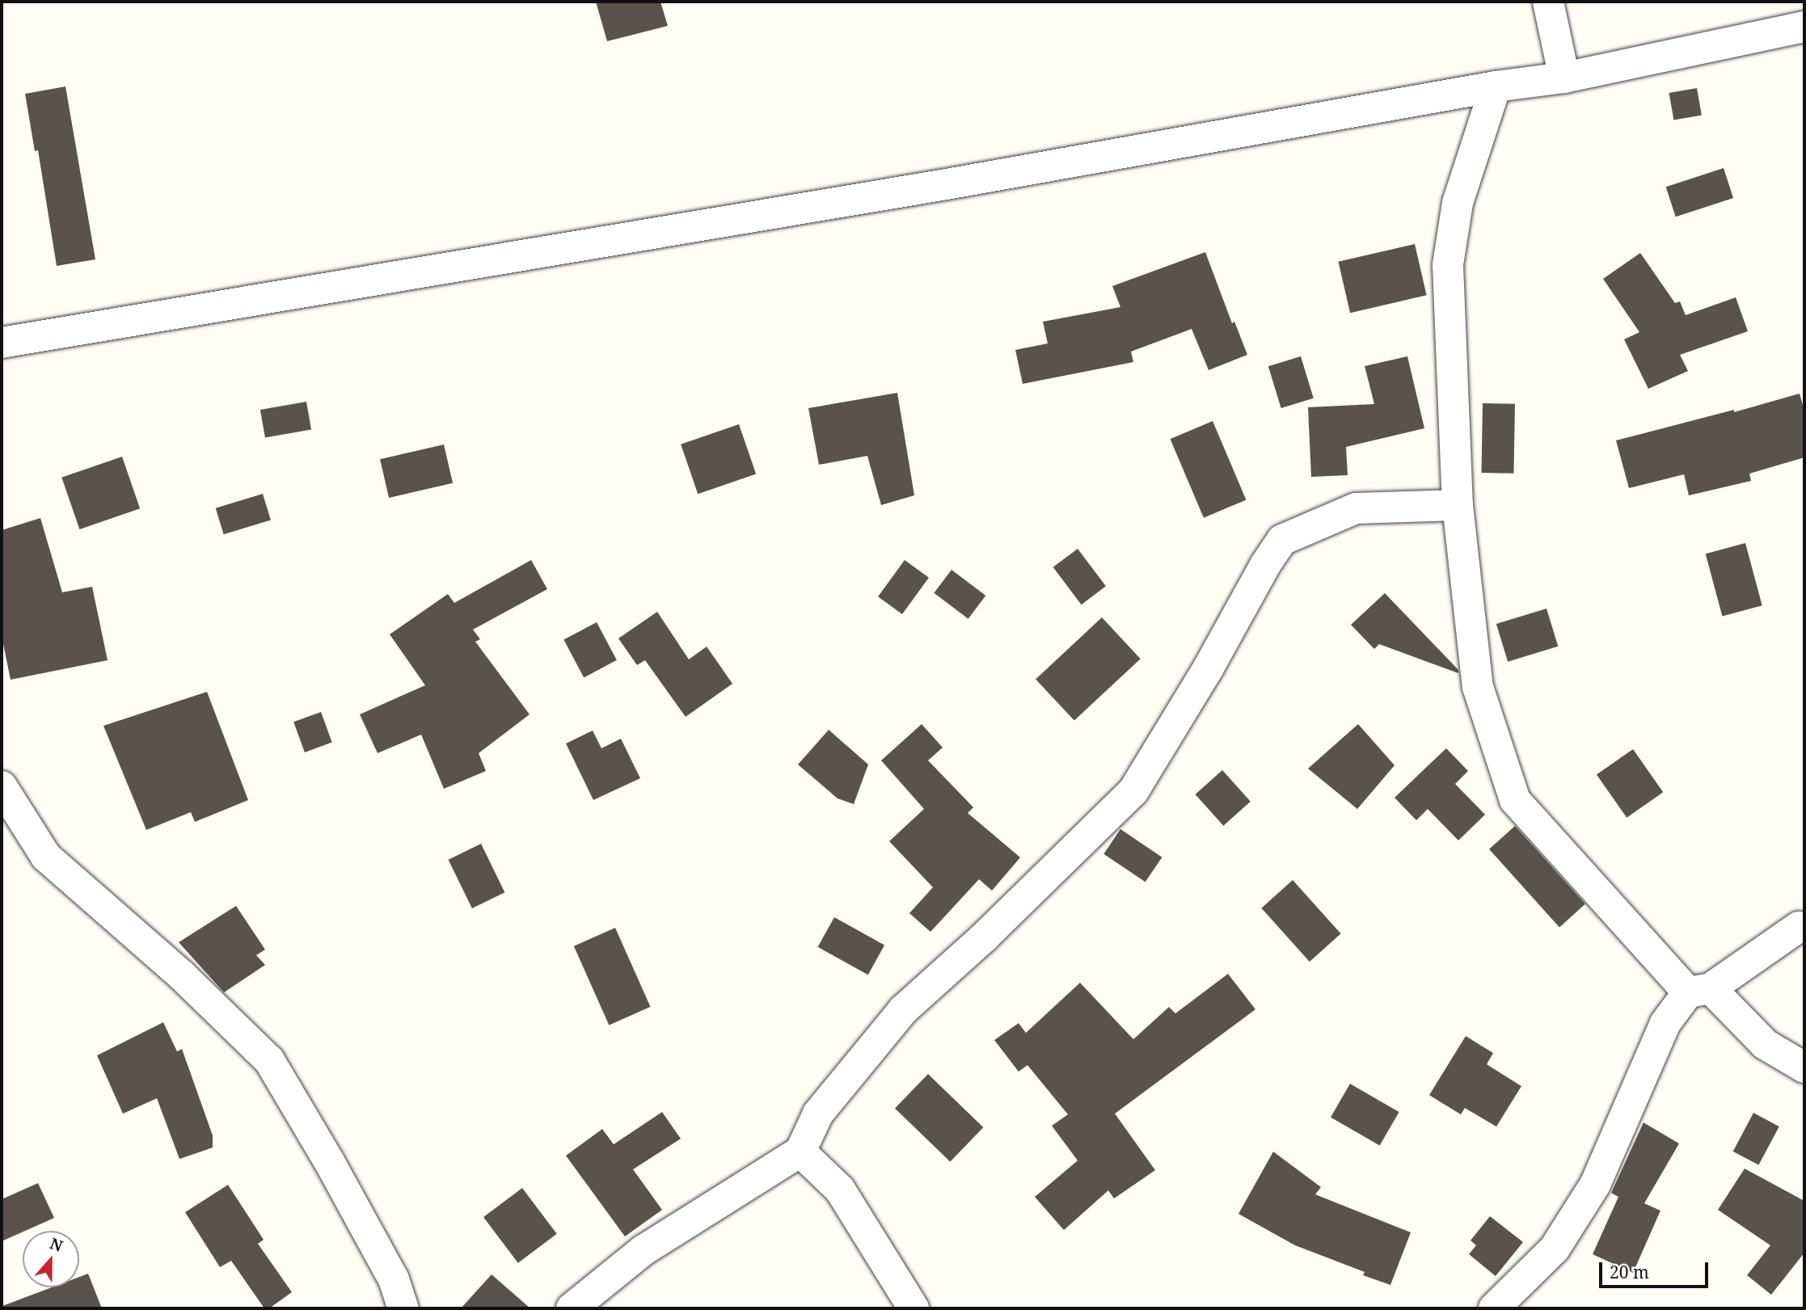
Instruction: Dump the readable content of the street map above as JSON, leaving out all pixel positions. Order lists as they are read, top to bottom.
{
  "scale_bar": "20 m",
  "north": "top"
}
